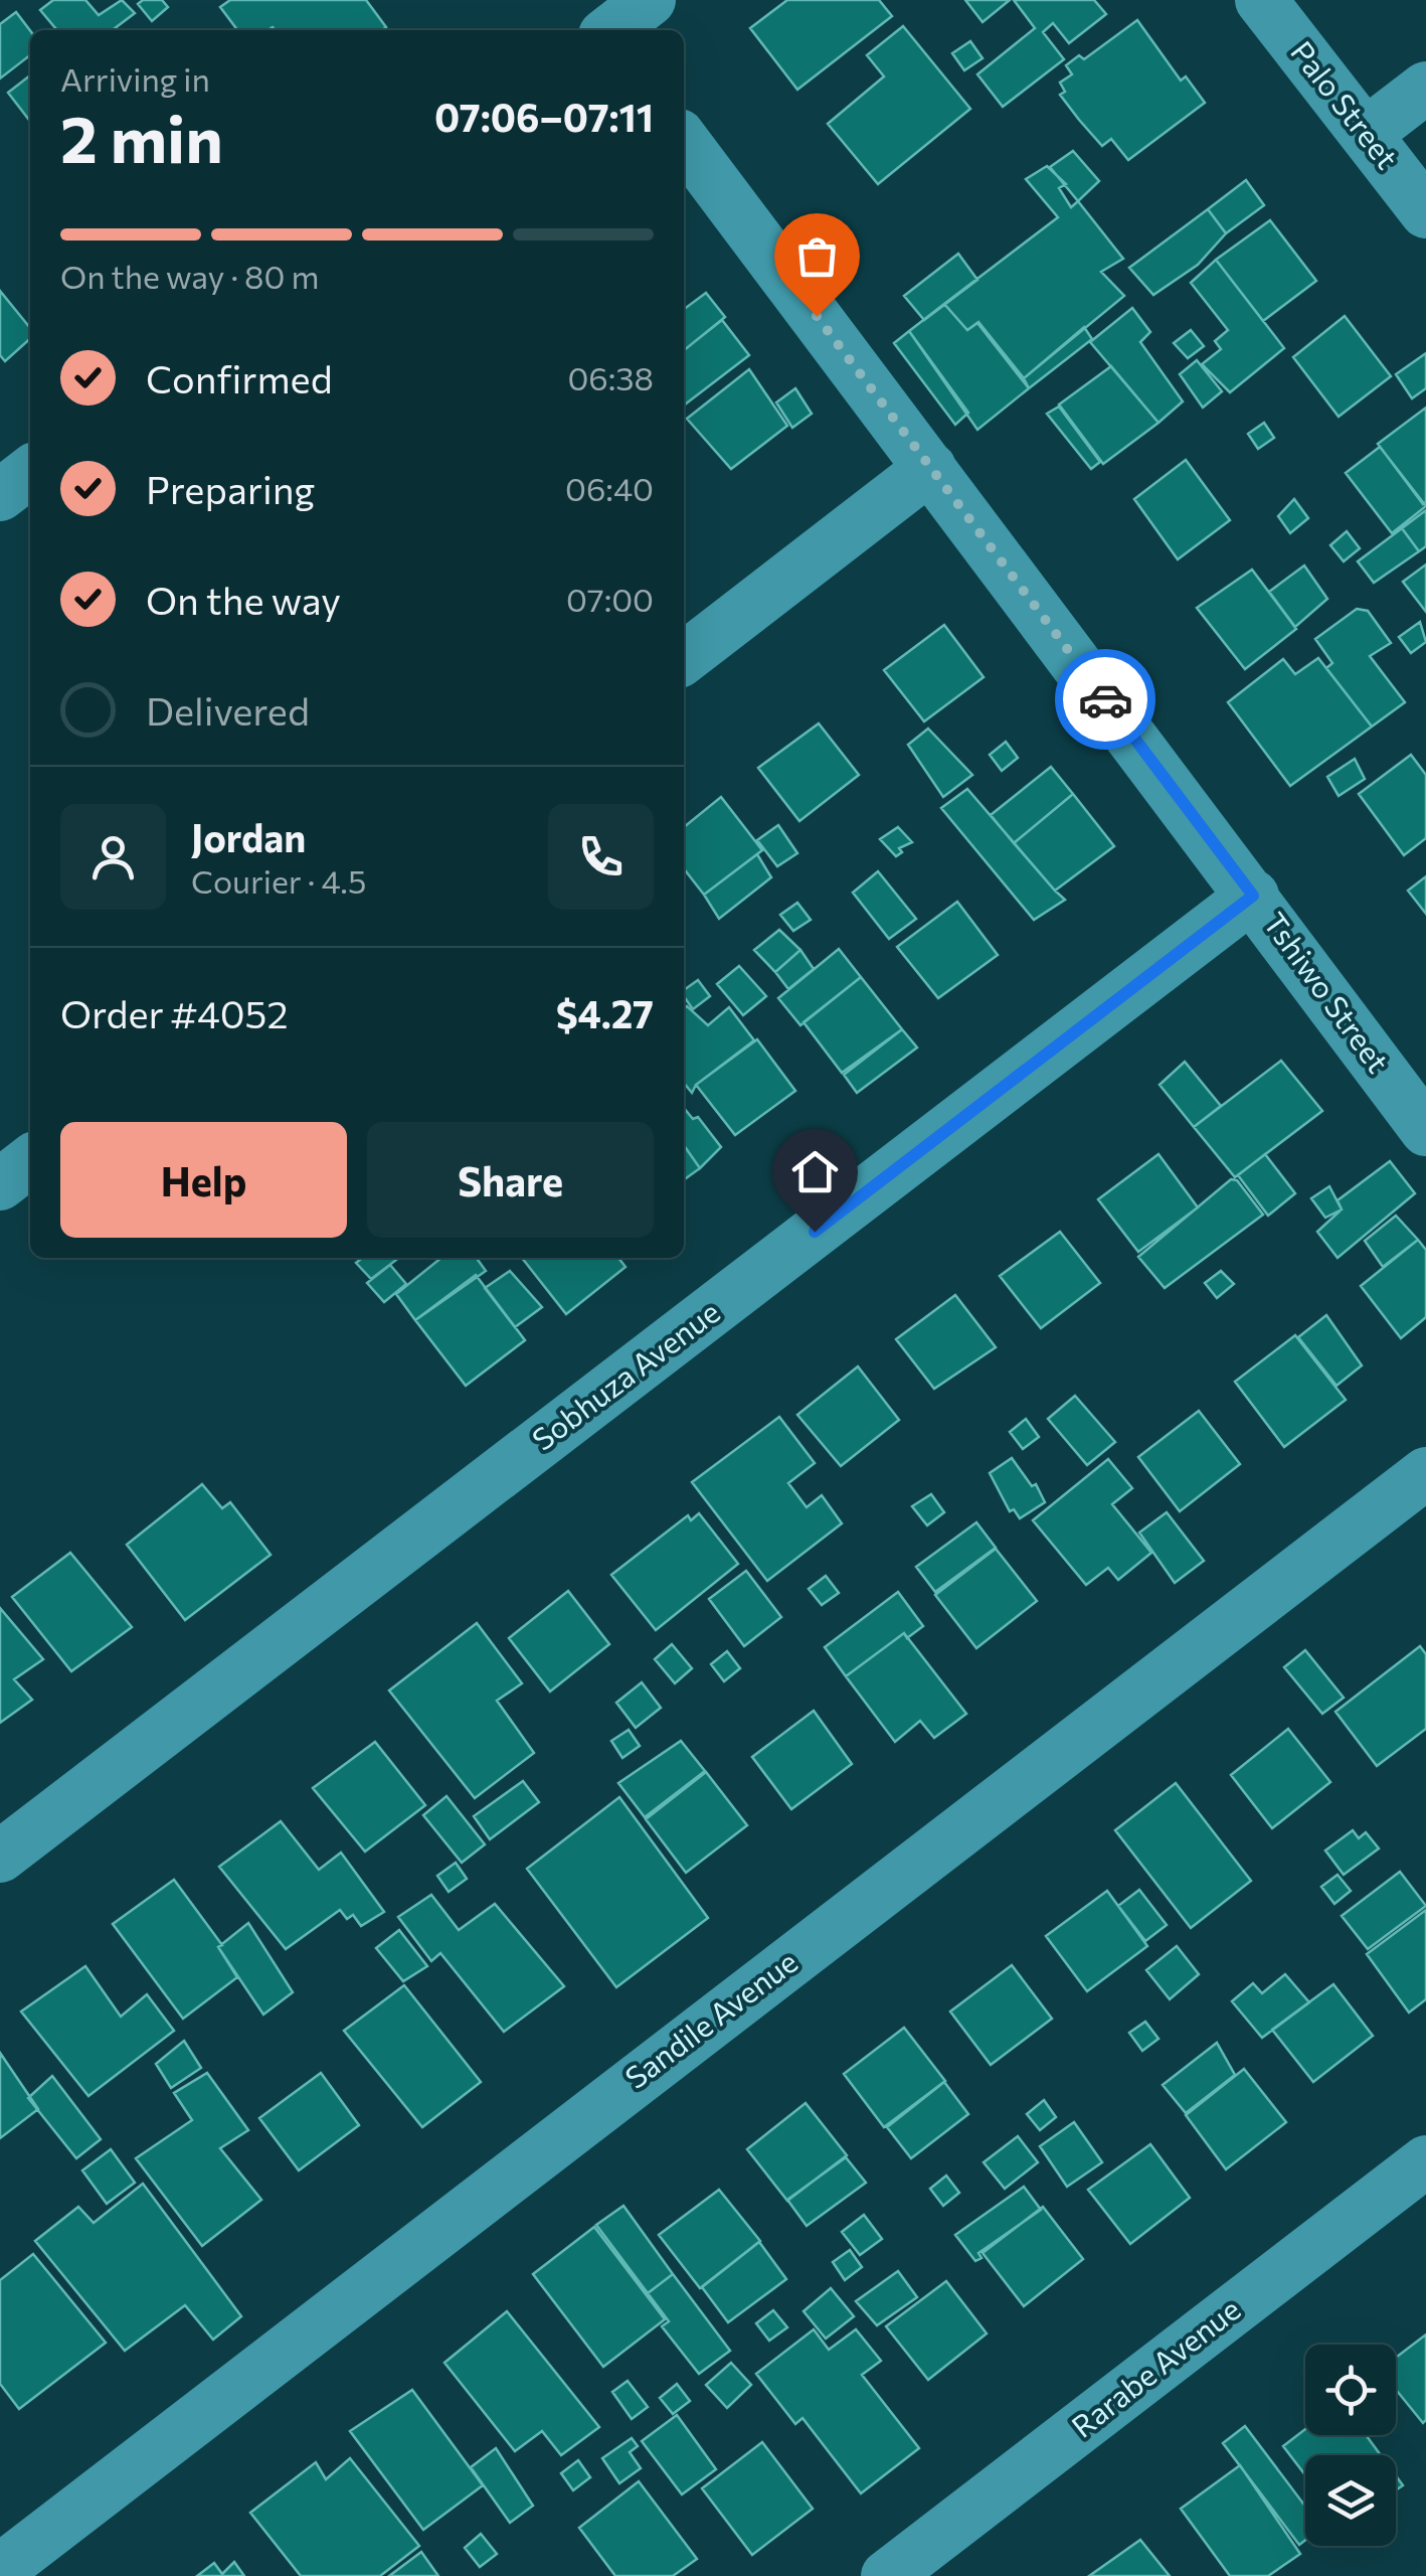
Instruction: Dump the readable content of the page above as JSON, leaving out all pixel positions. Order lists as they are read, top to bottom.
{
  "streets": {
    "street": [
      "Palo Street",
      "Tshiwo Street",
      "Sobhuza Avenue",
      "Sandile Avenue",
      "Rarabe Avenue"
    ]
  },
  "crossings": [
    ["Tshiwo Street", "Sobhuza Avenue"]
  ],
  "page": {
    "heading": ["2 min", "Arriving in", "07:06–07:11"],
    "panel": [
      "Jordan",
      "Courier · 4.5",
      "Order #4052",
      "$4.27"
    ],
    "bar": "On the way · 80 m",
    "list": [
      ["Confirmed", "06:38"],
      ["Preparing", "06:40"],
      ["On the way", "07:00"],
      "Delivered"
    ],
    "buttons": ["Help", "Share"]
  }
}
